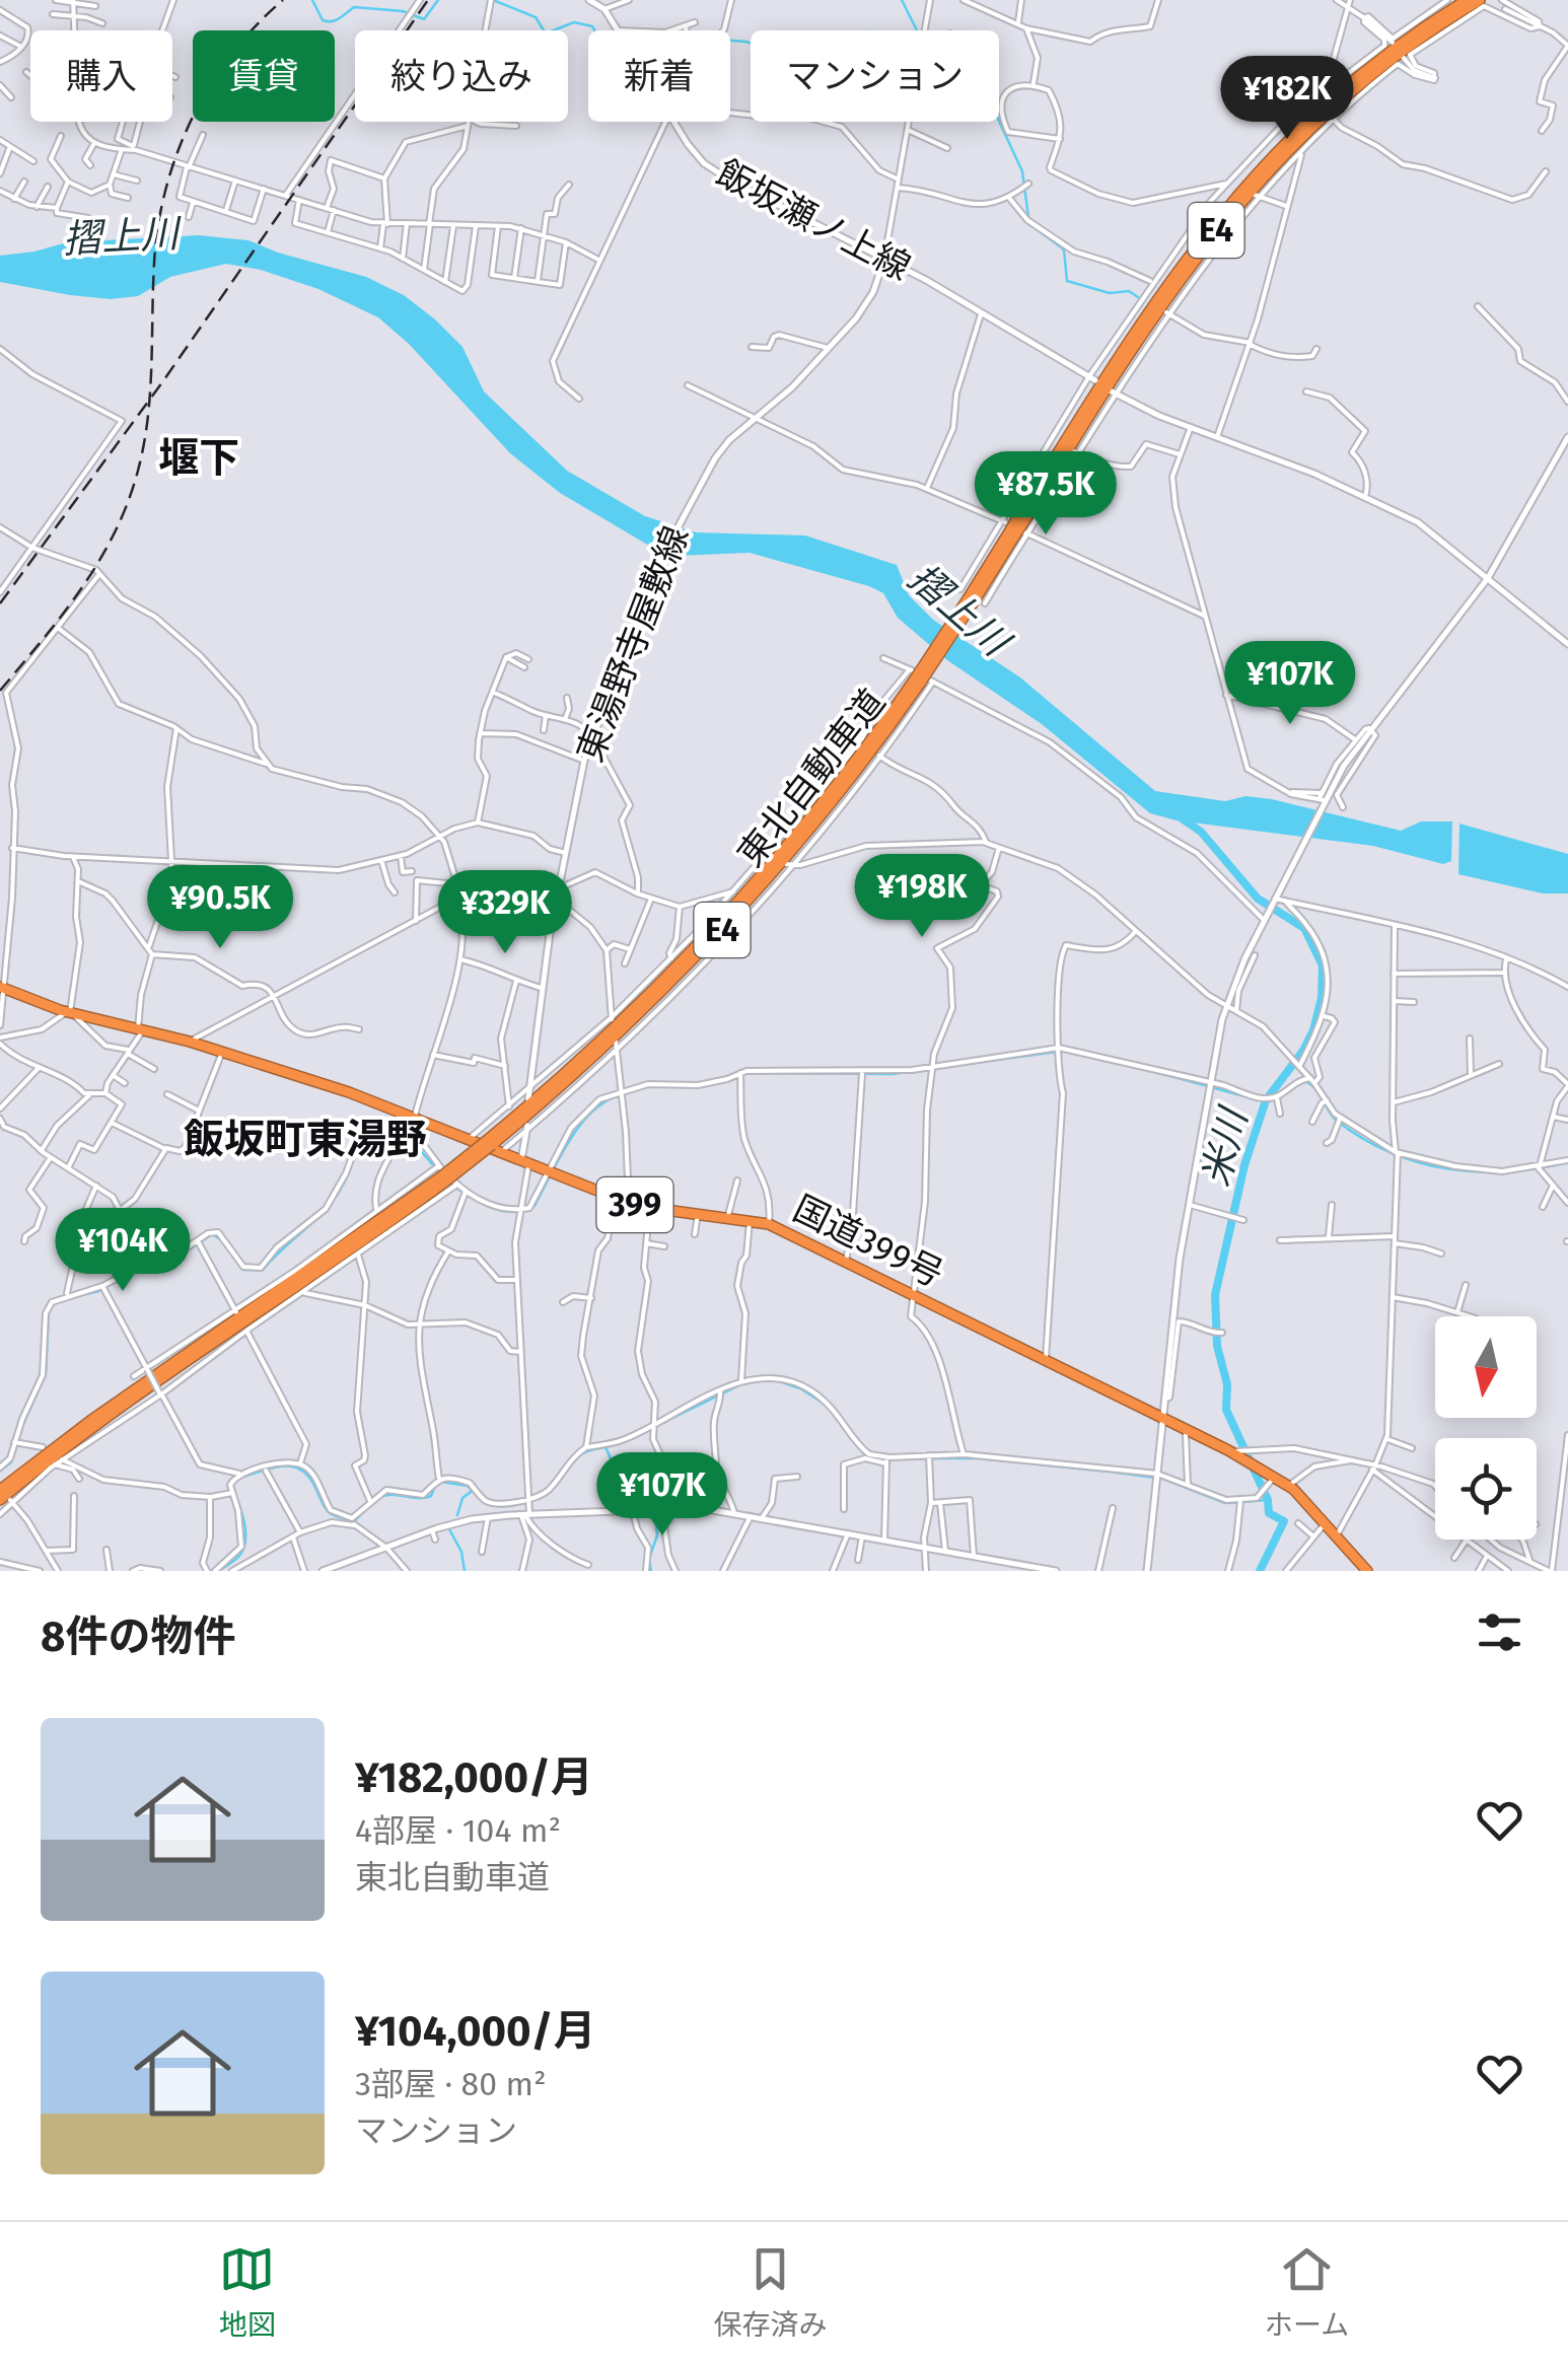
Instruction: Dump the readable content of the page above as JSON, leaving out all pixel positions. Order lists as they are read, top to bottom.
{
  "streets": {
    "highway": [
      "E4",
      "東北自動車道",
      "399",
      "国道399号"
    ],
    "main road": ["飯坂瀬ノ上線", "東湯野寺屋敷線"]
  },
  "crossings": [
    ["飯坂瀬ノ上線", "東湯野寺屋敷線"],
    ["東北自動車道", "国道399号"]
  ],
  "districts": ["堰下", "飯坂町東湯野"],
  "water": ["摺上川", "米川"],
  "north": "bottom",
  "page": {
    "chip": [
      "購入",
      "賃貸",
      "絞り込み",
      "新着",
      "マンション"
    ],
    "price": [
      "¥182K",
      "¥87.5K",
      "¥107K",
      "¥198K",
      "¥90.5K",
      "¥329K",
      "¥104K",
      "¥107K"
    ],
    "heading": "8件の物件",
    "list": [
      {
        "name": "¥182,000/月",
        "note": "4部屋 · 104 m² · 東北自動車道"
      },
      {
        "name": "¥104,000/月",
        "note": "3部屋 · 80 m² · マンション"
      }
    ],
    "tabs": ["地図", "保存済み", "ホーム"]
  }
}
